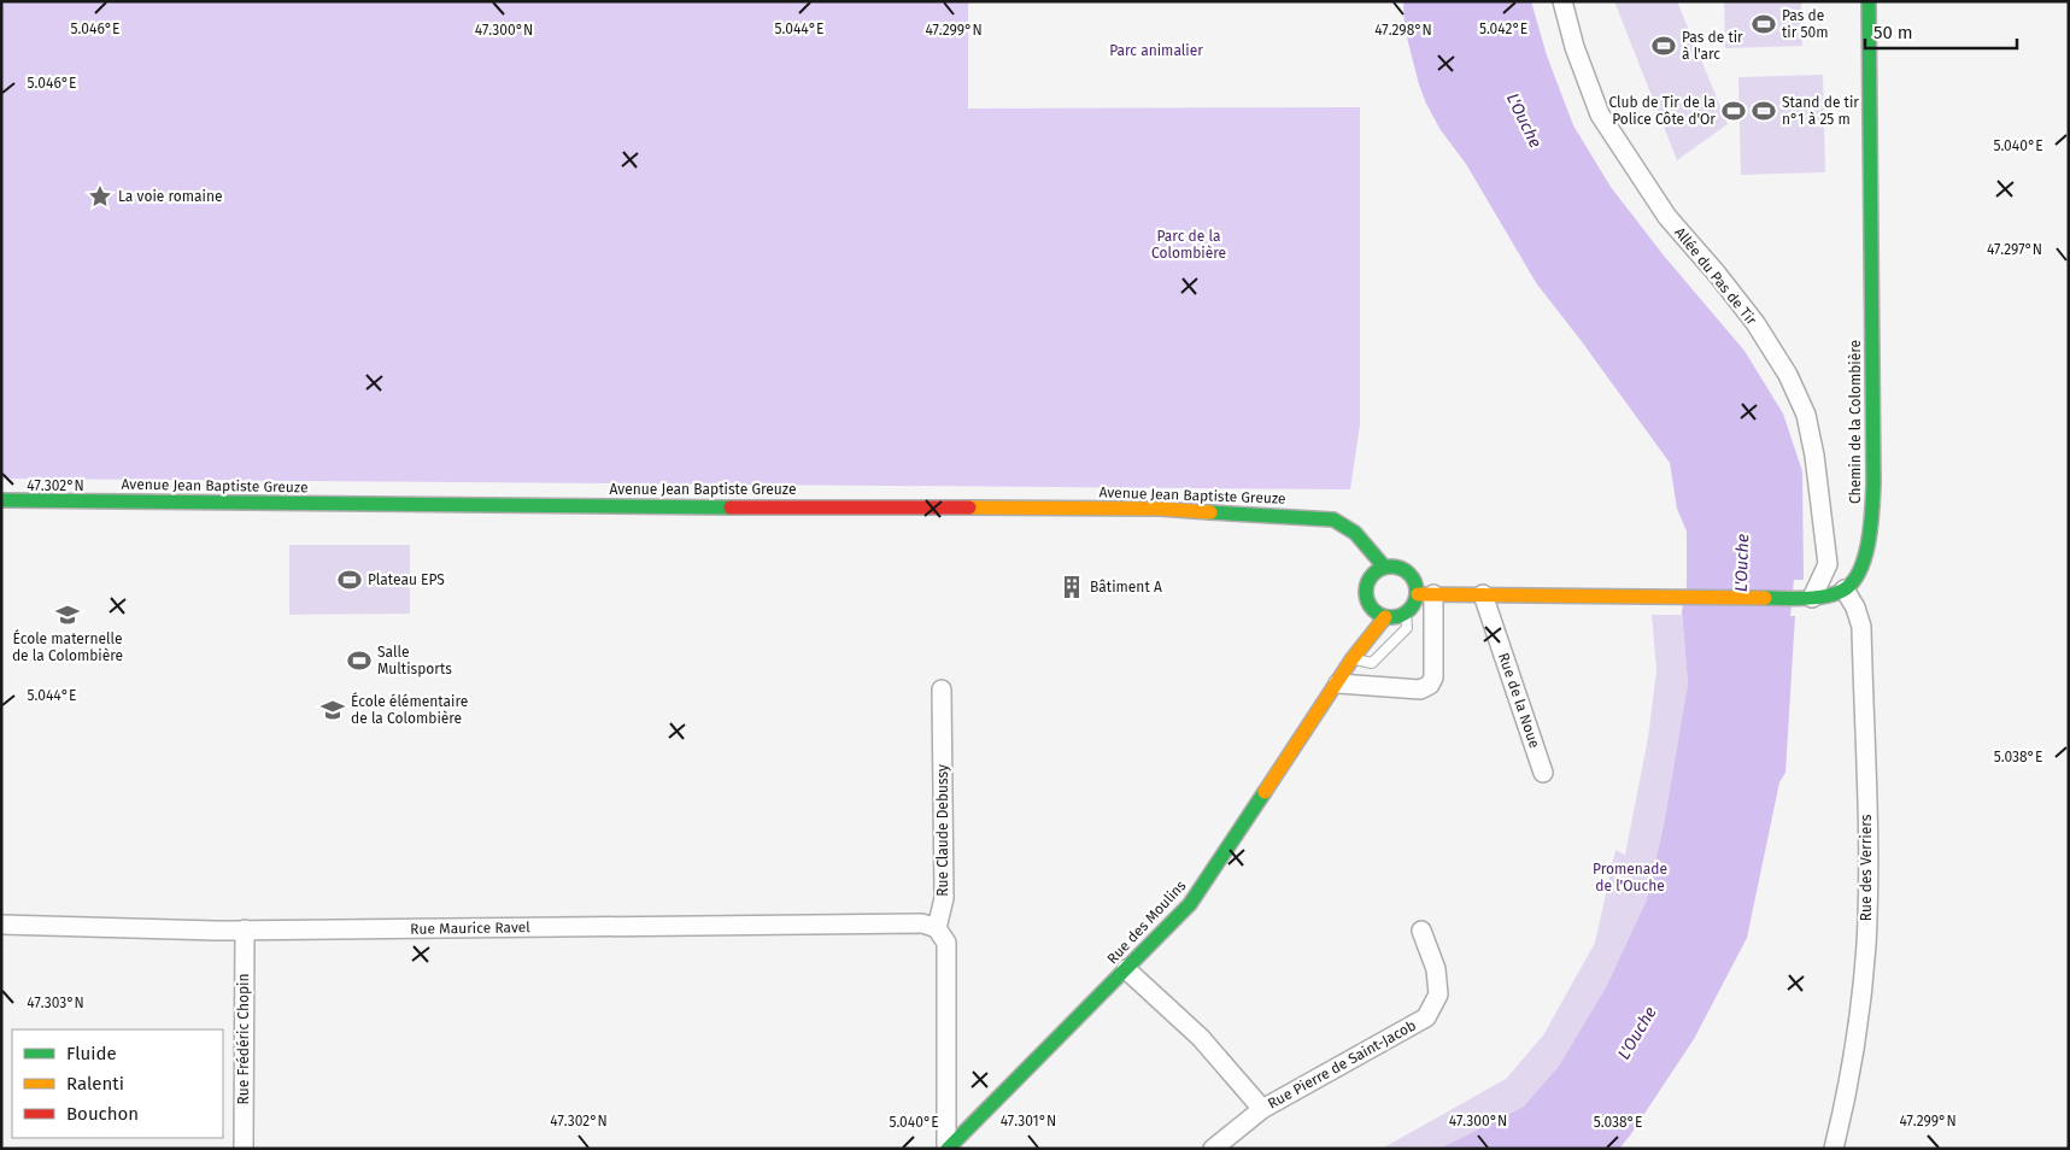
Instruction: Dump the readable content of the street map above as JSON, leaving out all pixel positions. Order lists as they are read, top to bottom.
{
  "streets": {
    "street": [
      "Allée du Pas de Tir",
      "Chemin de la Colombière",
      "Avenue Jean Baptiste Greuze",
      "Rue de la Noue",
      "Rue Claude Debussy",
      "Rue des Verriers",
      "Rue des Moulins",
      "Rue Maurice Ravel",
      "Rue Frédéric Chopin",
      "Rue Pierre de Saint-Jacob"
    ]
  },
  "crossings": [
    ["Chemin de la Colombière", "Rue des Verriers"],
    ["Avenue Jean Baptiste Greuze", "Rue des Moulins"],
    ["Rue Claude Debussy", "Rue Maurice Ravel"],
    ["Rue Maurice Ravel", "Rue Frédéric Chopin"]
  ],
  "water": ["L'Ouche"],
  "parks": ["Parc animalier", "Parc de la Colombière", "Promenade de l'Ouche"],
  "places": {
    "sports": [
      "Pas de tir 50m",
      "Pas de tir à l'arc",
      "Club de Tir de la Police Côte d'Or",
      "Stand de tir n°1 à 25 m",
      "Plateau EPS",
      "Salle Multisports"
    ],
    "place": ["La voie romaine"],
    "building": ["Bâtiment A"],
    "school or university": ["École maternelle de la Colombière", "École élémentaire de la Colombière"]
  },
  "legend": ["Fluide", "Ralenti", "Bouchon"],
  "scale_bar": "50 m",
  "coordinates": [
    "5.046°E",
    "5.044°E",
    "5.042°E",
    "47.300°N",
    "47.299°N",
    "47.298°N",
    "5.040°E",
    "47.297°N",
    "47.302°N",
    "5.038°E",
    "47.303°N",
    "47.301°N"
  ]
}
